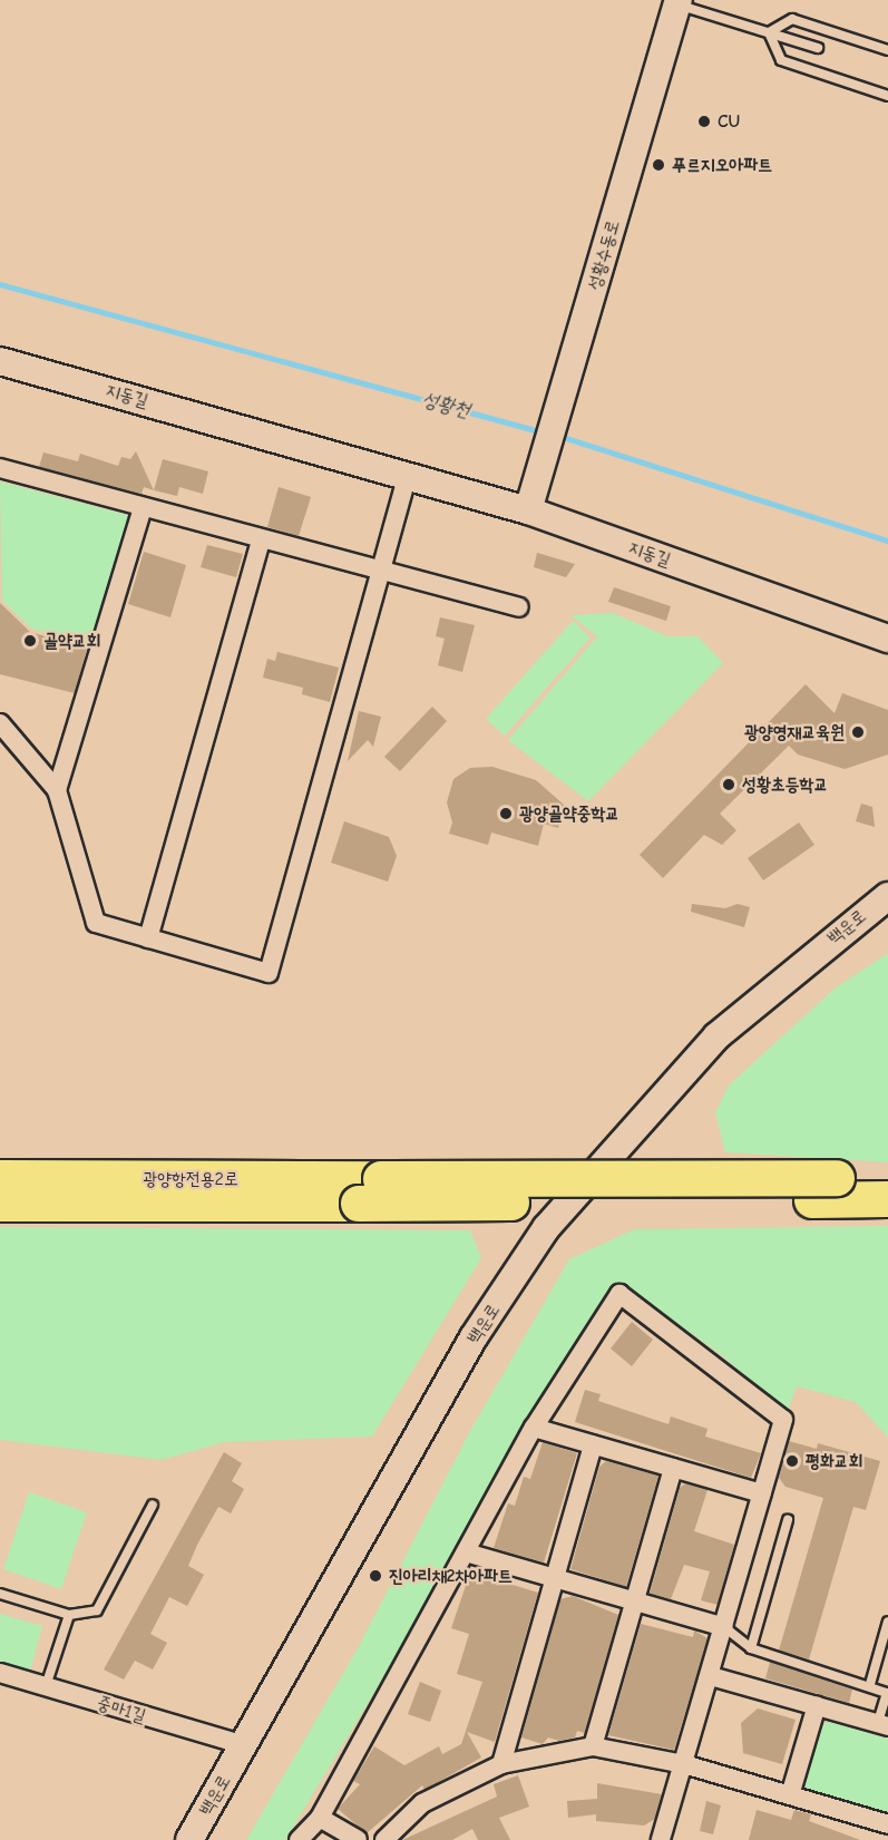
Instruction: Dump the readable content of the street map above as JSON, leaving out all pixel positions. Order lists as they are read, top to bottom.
{
  "streets": {
    "highway": ["광양항전용2로"],
    "street": [
      "성황수동로",
      "지동길",
      "백운로",
      "중마1길"
    ]
  },
  "crossings": [
    ["성황수동로", "지동길"],
    ["백운로", "중마1길"]
  ],
  "water": ["성황천"],
  "places": [
    "CU",
    "푸르지오아파트",
    "골약교회",
    "광양영재교육원",
    "성황초등학교",
    "광양골약중학교",
    "평화교회",
    "진아리채2차아파트"
  ]
}
